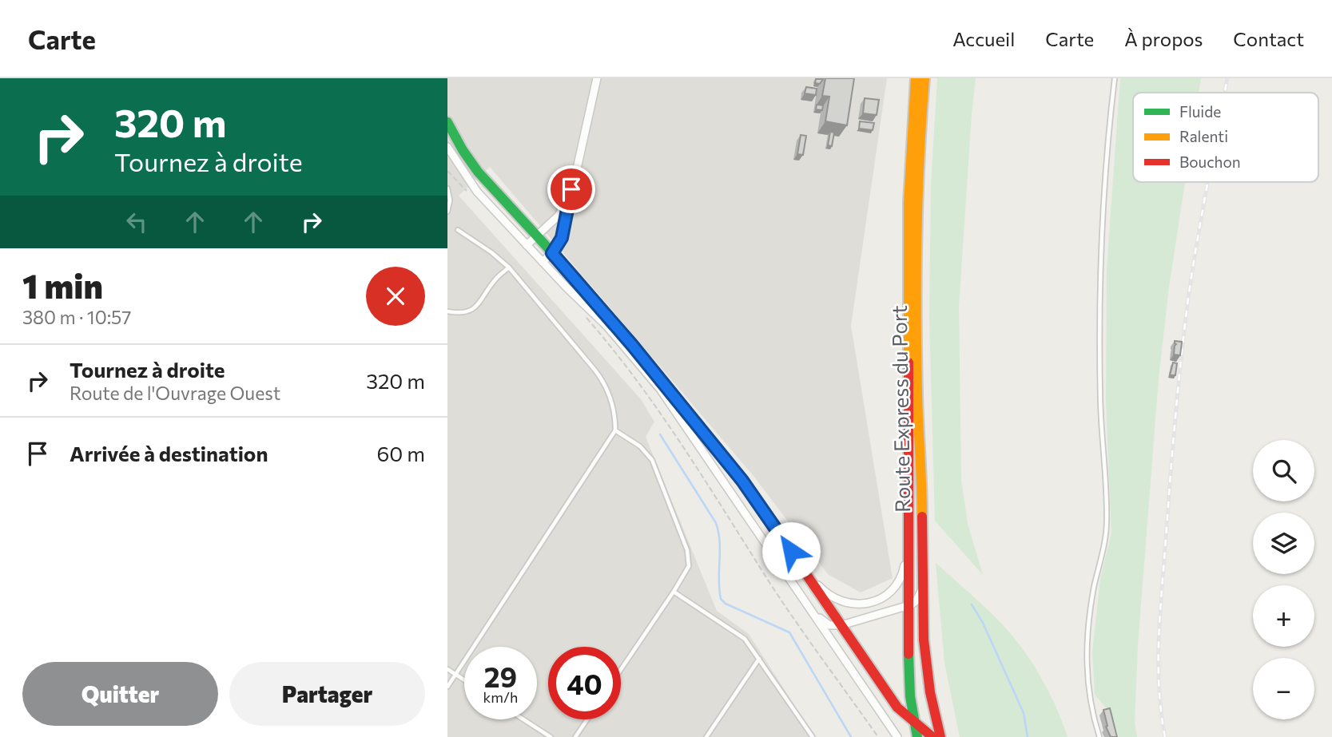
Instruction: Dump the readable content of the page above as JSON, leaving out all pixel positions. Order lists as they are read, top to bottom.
{
  "streets": {
    "main road": ["Route Express du Port"]
  },
  "legend": ["Fluide", "Ralenti", "Bouchon"],
  "page": {
    "header": "Carte",
    "nav": [
      "Accueil",
      "Carte",
      "À propos",
      "Contact"
    ],
    "turn": ["320 m", "Tournez à droite"],
    "heading": ["1 min", "380 m · 10:57"],
    "list": [
      {
        "name": "Tournez à droite",
        "note": "Route de l'Ouvrage Ouest",
        "value": "320 m"
      },
      {
        "name": "Arrivée à destination",
        "value": "60 m"
      }
    ],
    "map_buttons": ["+", "−"],
    "speed": "29 km/h",
    "limit": "40",
    "buttons": ["Quitter", "Partager"]
  }
}
